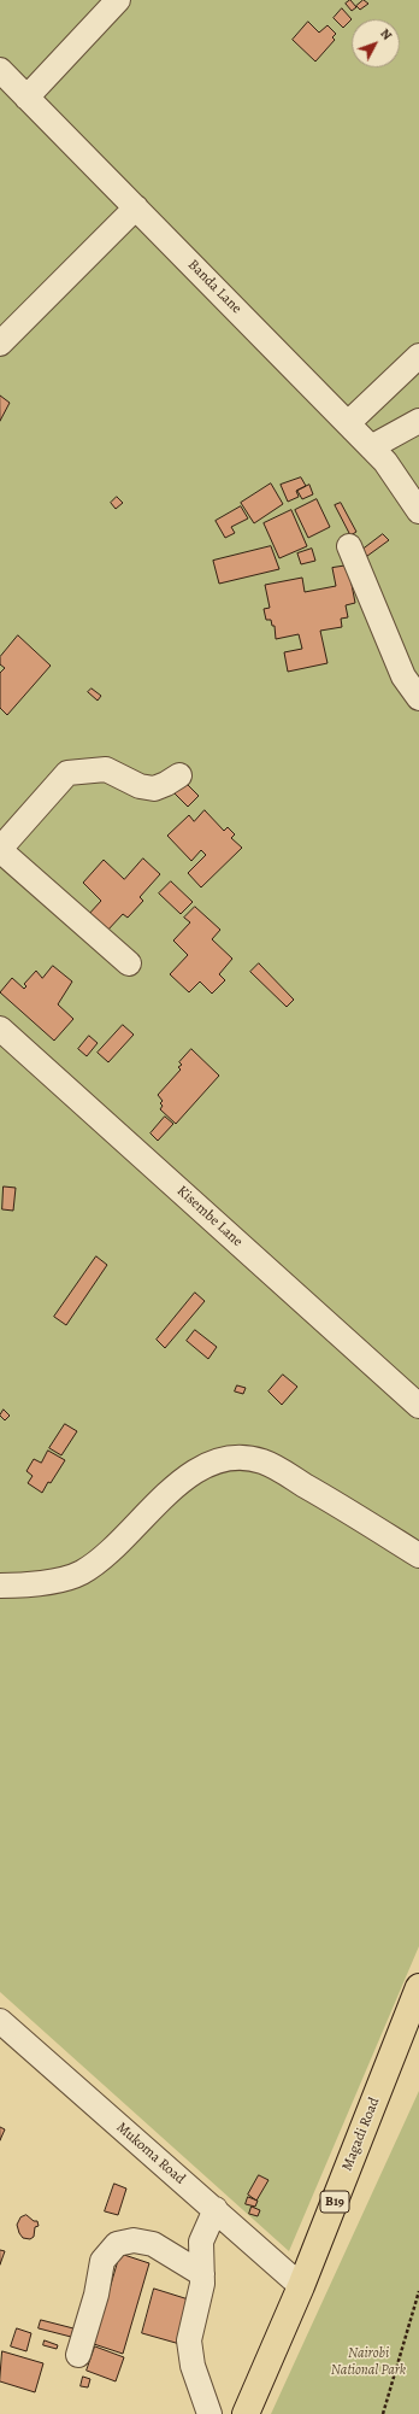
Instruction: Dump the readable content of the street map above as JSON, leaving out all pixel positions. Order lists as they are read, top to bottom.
{
  "streets": {
    "highway": ["Magadi Road", "B19"],
    "street": ["Banda Lane", "Kisembe Lane", "Mukoma Road"]
  },
  "crossings": [
    ["Magadi Road", "Mukoma Road"]
  ],
  "parks": ["Nairobi National Park"],
  "north": "top right"
}
